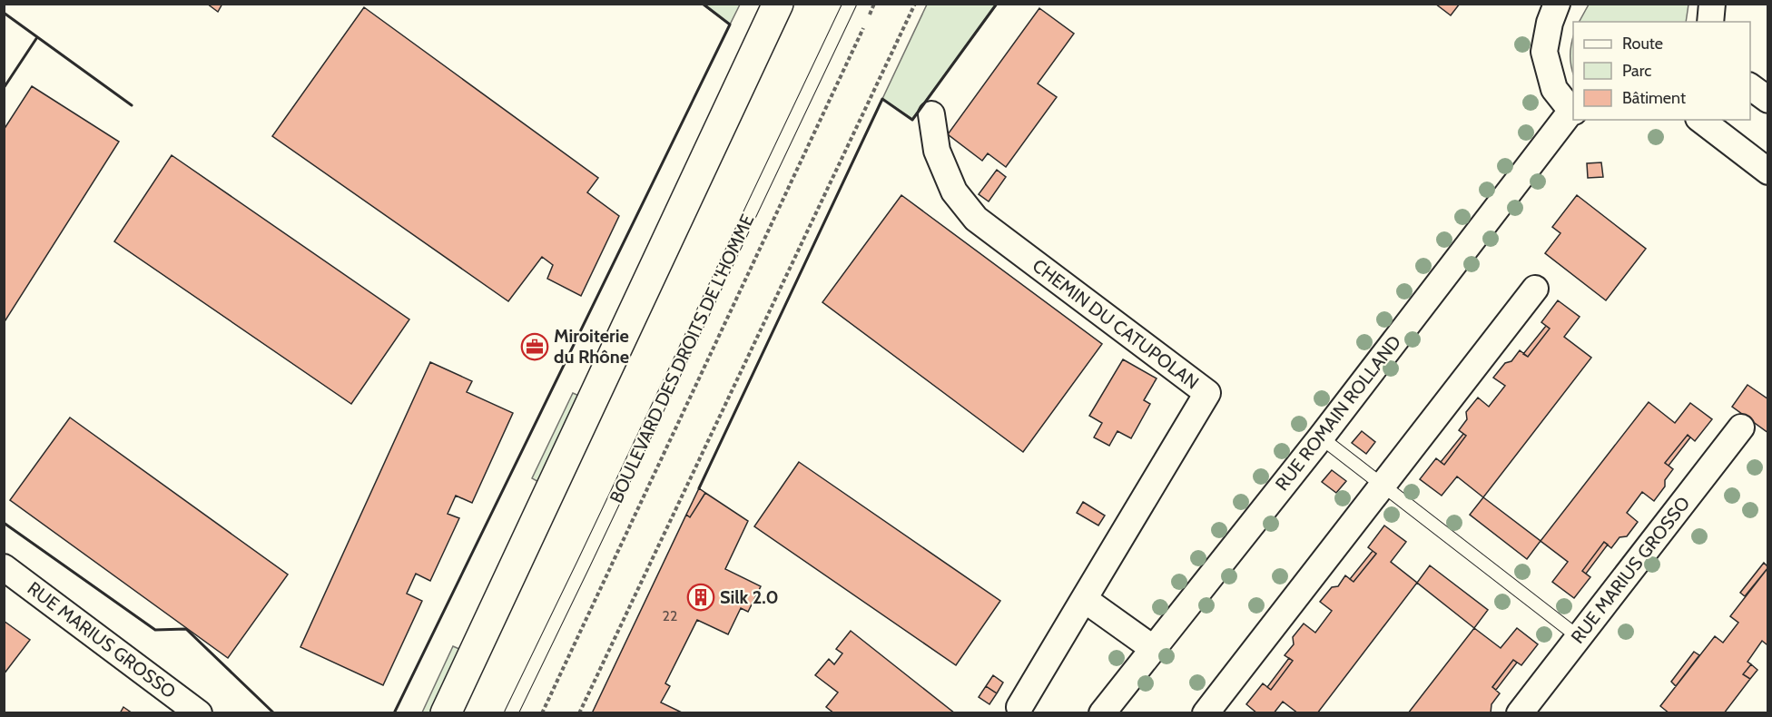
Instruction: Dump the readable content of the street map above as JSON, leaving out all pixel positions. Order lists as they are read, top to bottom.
{
  "streets": {
    "street": ["CHEMIN DU CATUPOLAN", "RUE ROMAIN ROLLAND", "RUE MARIUS GROSSO"],
    "lane": ["BOULEVARD DES DROITS DE L'HOMME"]
  },
  "places": {
    "office": ["Miroiterie du Rhône"],
    "building": ["Silk 2.0"]
  },
  "house_numbers": ["22"],
  "legend": ["Route", "Parc", "Bâtiment"]
}
